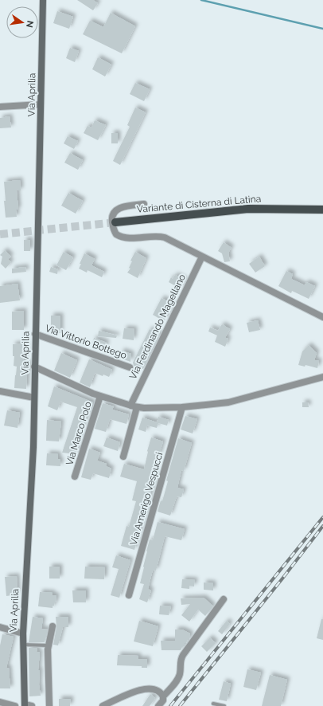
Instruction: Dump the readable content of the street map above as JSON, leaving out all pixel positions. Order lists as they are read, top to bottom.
{
  "streets": {
    "main road": ["Variante di Cisterna di Latina"],
    "street": [
      "Via Aprilia",
      "Via Ferdinando Magellano",
      "Via Vittorio Bottego",
      "Via Marco Polo",
      "Via Amerigo Vespucci"
    ]
  },
  "crossings": [
    ["Via Aprilia", "Via Vittorio Bottego"]
  ],
  "north": "right"
}
